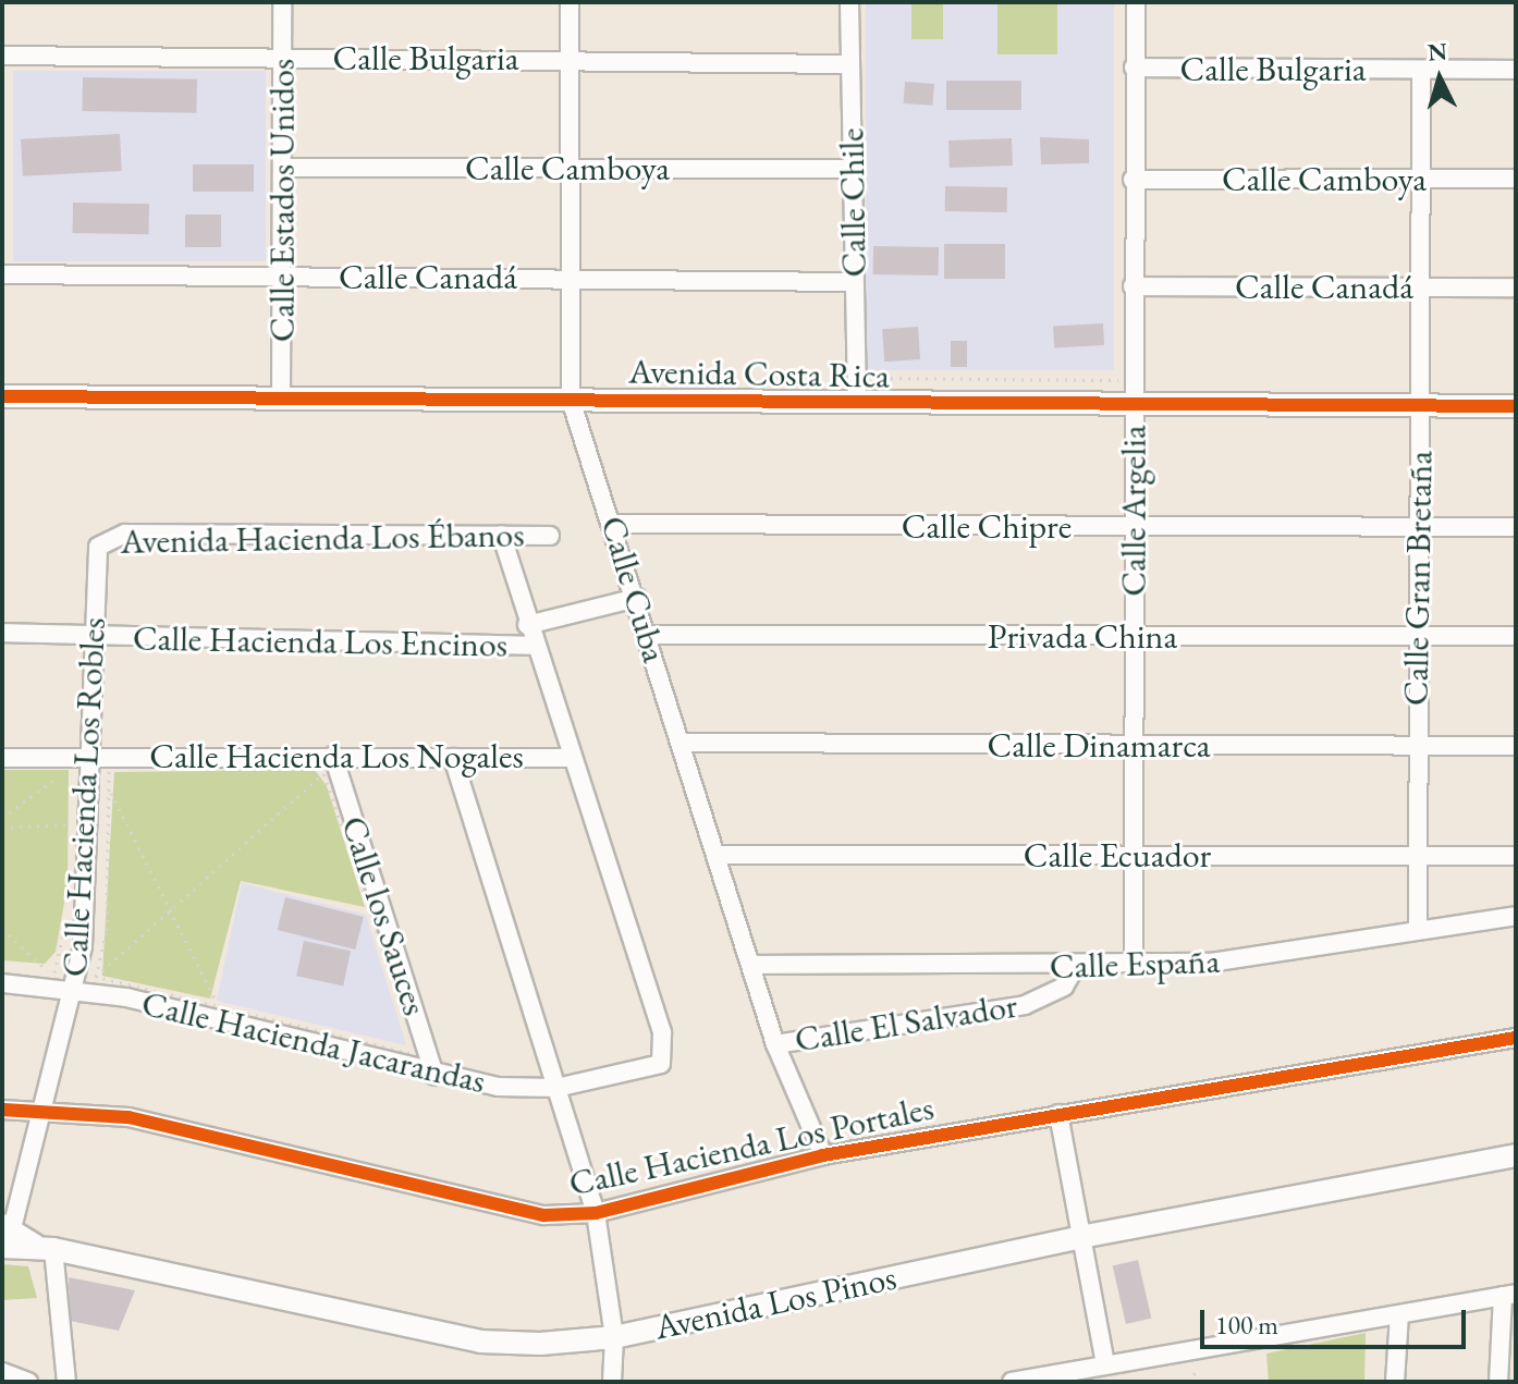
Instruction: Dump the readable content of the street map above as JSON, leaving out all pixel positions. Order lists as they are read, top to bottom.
{
  "streets": {
    "street": [
      "Calle Bulgaria",
      "Calle Camboya",
      "Calle Estados Unidos",
      "Calle Chile",
      "Calle Canadá",
      "Avenida Costa Rica",
      "Calle Argelia",
      "Calle Chipre",
      "Avenida Hacienda Los Ébanos",
      "Calle Gran Bretaña",
      "Calle Cuba",
      "Privada China",
      "Calle Hacienda Los Encinos",
      "Calle Dinamarca",
      "Calle Hacienda Los Nogales",
      "Calle Hacienda Los Robles",
      "Calle Ecuador",
      "Calle los Sauces",
      "Calle España",
      "Calle El Salvador",
      "Calle Hacienda Jacarandas",
      "Calle Hacienda Los Portales",
      "Avenida Los Pinos"
    ]
  },
  "crossings": [
    ["Calle Bulgaria", "Calle Estados Unidos"],
    ["Calle Bulgaria", "Calle Chile"],
    ["Calle Bulgaria", "Calle Argelia"],
    ["Calle Bulgaria", "Calle Gran Bretaña"],
    ["Calle Bulgaria", "Calle Cuba"],
    ["Calle Camboya", "Calle Estados Unidos"],
    ["Calle Camboya", "Calle Chile"],
    ["Calle Camboya", "Calle Argelia"],
    ["Calle Camboya", "Calle Gran Bretaña"],
    ["Calle Camboya", "Calle Cuba"],
    ["Calle Estados Unidos", "Calle Canadá"],
    ["Calle Estados Unidos", "Avenida Costa Rica"],
    ["Calle Chile", "Calle Canadá"],
    ["Calle Chile", "Avenida Costa Rica"],
    ["Calle Canadá", "Calle Argelia"],
    ["Calle Canadá", "Calle Gran Bretaña"],
    ["Calle Canadá", "Calle Cuba"],
    ["Avenida Costa Rica", "Calle Argelia"],
    ["Avenida Costa Rica", "Calle Gran Bretaña"],
    ["Avenida Costa Rica", "Calle Cuba"],
    ["Calle Argelia", "Calle Chipre"],
    ["Calle Argelia", "Privada China"],
    ["Calle Argelia", "Calle Dinamarca"],
    ["Calle Argelia", "Calle Ecuador"],
    ["Calle Argelia", "Calle España"],
    ["Calle Chipre", "Calle Gran Bretaña"],
    ["Calle Chipre", "Calle Cuba"],
    ["Avenida Hacienda Los Ébanos", "Calle Hacienda Los Robles"],
    ["Calle Gran Bretaña", "Privada China"],
    ["Calle Gran Bretaña", "Calle Dinamarca"],
    ["Calle Gran Bretaña", "Calle Ecuador"],
    ["Calle Gran Bretaña", "Calle España"],
    ["Calle Cuba", "Privada China"],
    ["Calle Cuba", "Calle Dinamarca"],
    ["Calle Cuba", "Calle Ecuador"],
    ["Calle Cuba", "Calle España"],
    ["Calle Cuba", "Calle El Salvador"],
    ["Calle Cuba", "Calle Hacienda Los Portales"],
    ["Calle Hacienda Los Encinos", "Calle Hacienda Los Robles"],
    ["Calle Hacienda Los Nogales", "Calle Hacienda Los Robles"],
    ["Calle Hacienda Los Nogales", "Calle los Sauces"],
    ["Calle Hacienda Los Nogales", "Calle Hacienda Jacarandas"],
    ["Calle Hacienda Los Robles", "Calle Hacienda Jacarandas"],
    ["Calle Hacienda Los Robles", "Calle Hacienda Los Portales"],
    ["Calle Hacienda Los Robles", "Avenida Los Pinos"],
    ["Calle los Sauces", "Calle Hacienda Jacarandas"],
    ["Calle España", "Calle El Salvador"]
  ],
  "scale_bar": "100 m",
  "north": "top"
}
